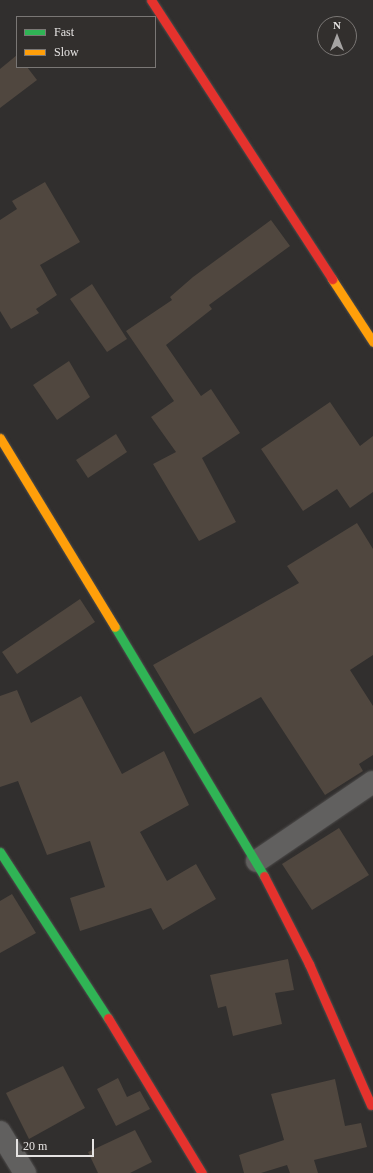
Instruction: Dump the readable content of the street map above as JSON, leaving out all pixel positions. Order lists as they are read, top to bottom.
{
  "legend": ["Fast", "Slow"],
  "scale_bar": "20 m",
  "north": "top"
}
